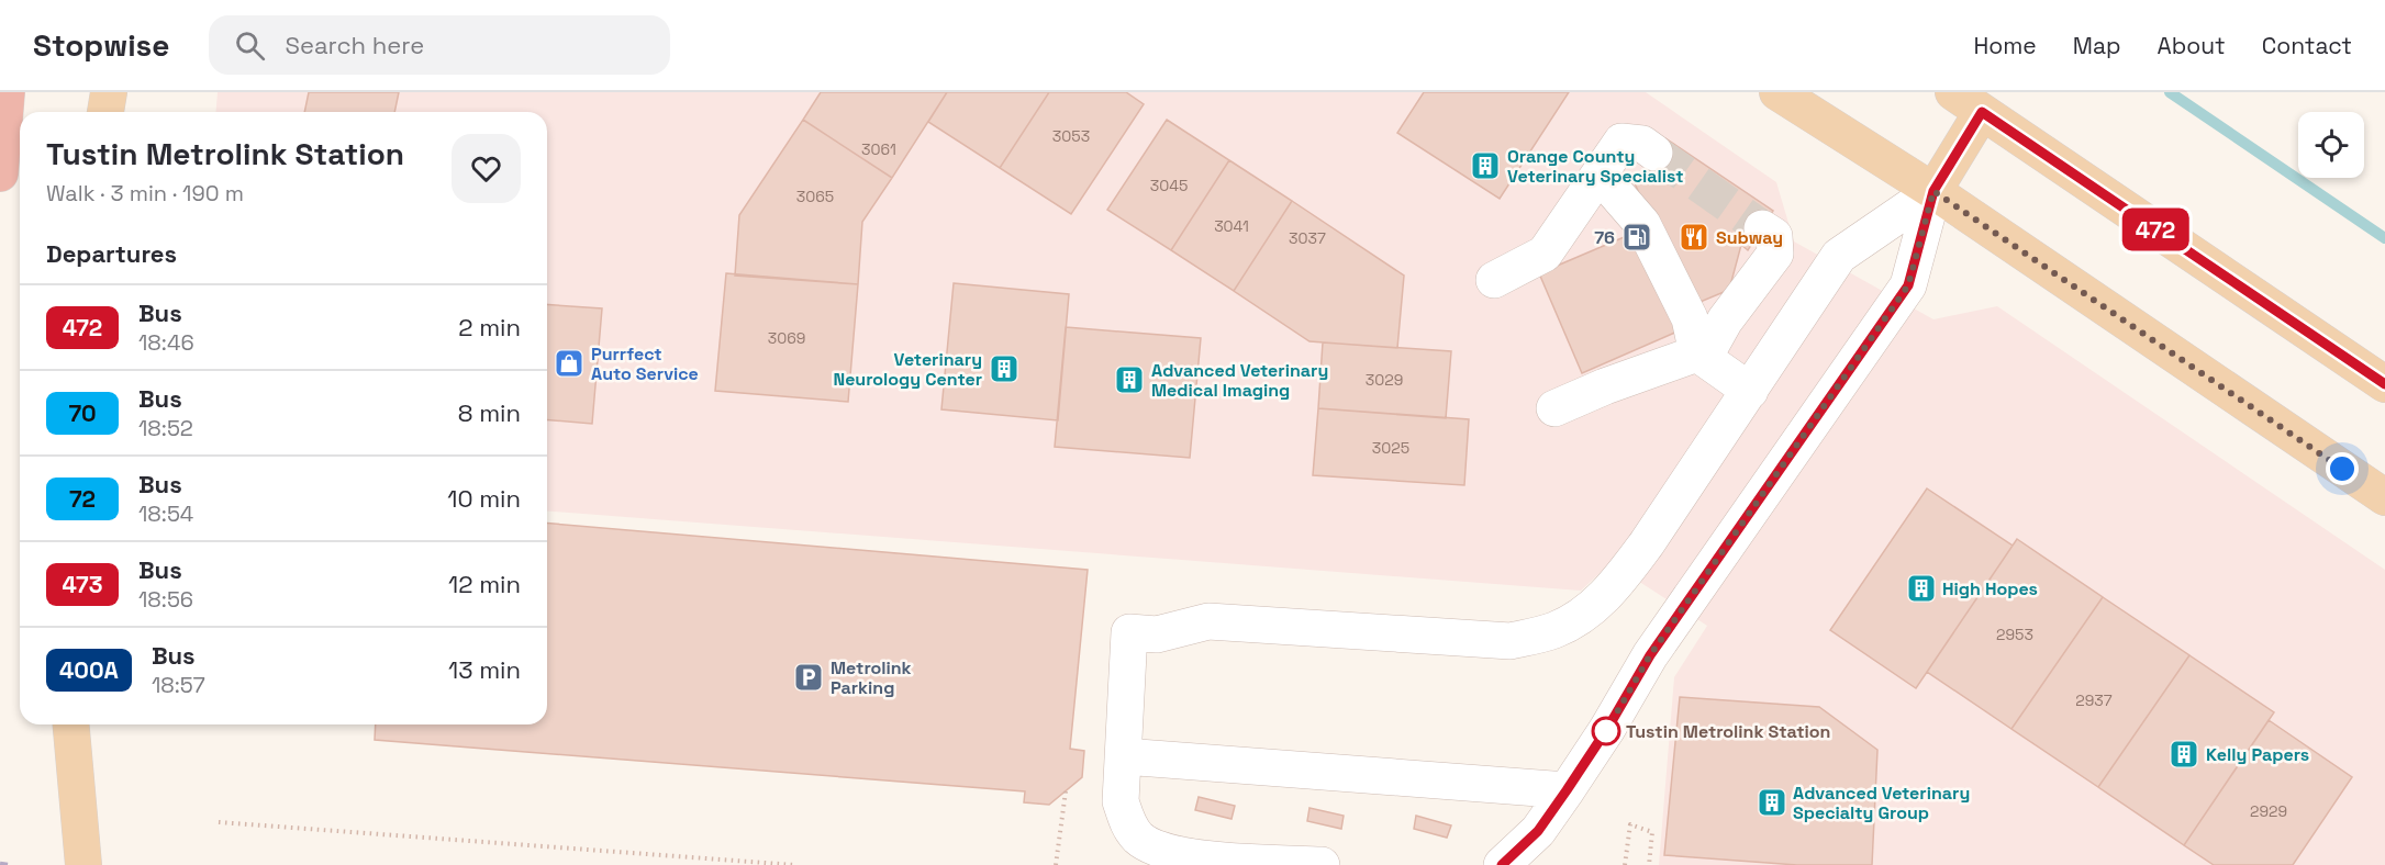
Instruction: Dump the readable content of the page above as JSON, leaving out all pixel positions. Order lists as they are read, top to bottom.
{
  "places": {
    "building": [
      "Orange County Veterinary Specialist",
      "Veterinary Neurology Center",
      "Advanced Veterinary Medical Imaging",
      "High Hopes",
      "Kelly Papers",
      "Advanced Veterinary Specialty Group"
    ],
    "fuel station": ["76"],
    "restaurant": ["Subway"],
    "shop": ["Purrfect Auto Service"],
    "parking": ["Metrolink Parking"],
    "other": ["Tustin Metrolink Station"]
  },
  "lines": ["bus line 472"],
  "house_numbers": [
    "3053",
    "3061",
    "3045",
    "3065",
    "3041",
    "3037",
    "3069",
    "3029",
    "3025",
    "2953",
    "2937",
    "2929"
  ],
  "page": {
    "header": "Stopwise",
    "search": "Search here",
    "nav": [
      "Home",
      "Map",
      "About",
      "Contact"
    ],
    "on_map": "472",
    "heading": [
      ["Tustin Metrolink Station", "Walk · 3 min · 190 m"],
      "Departures"
    ],
    "list": [
      {
        "mark": "472",
        "name": "Bus",
        "note": "18:46",
        "value": "2 min"
      },
      {
        "mark": "70",
        "name": "Bus",
        "note": "18:52",
        "value": "8 min"
      },
      {
        "mark": "72",
        "name": "Bus",
        "note": "18:54",
        "value": "10 min"
      },
      {
        "mark": "473",
        "name": "Bus",
        "note": "18:56",
        "value": "12 min"
      },
      {
        "mark": "400A",
        "name": "Bus",
        "note": "18:57",
        "value": "13 min"
      }
    ]
  }
}
